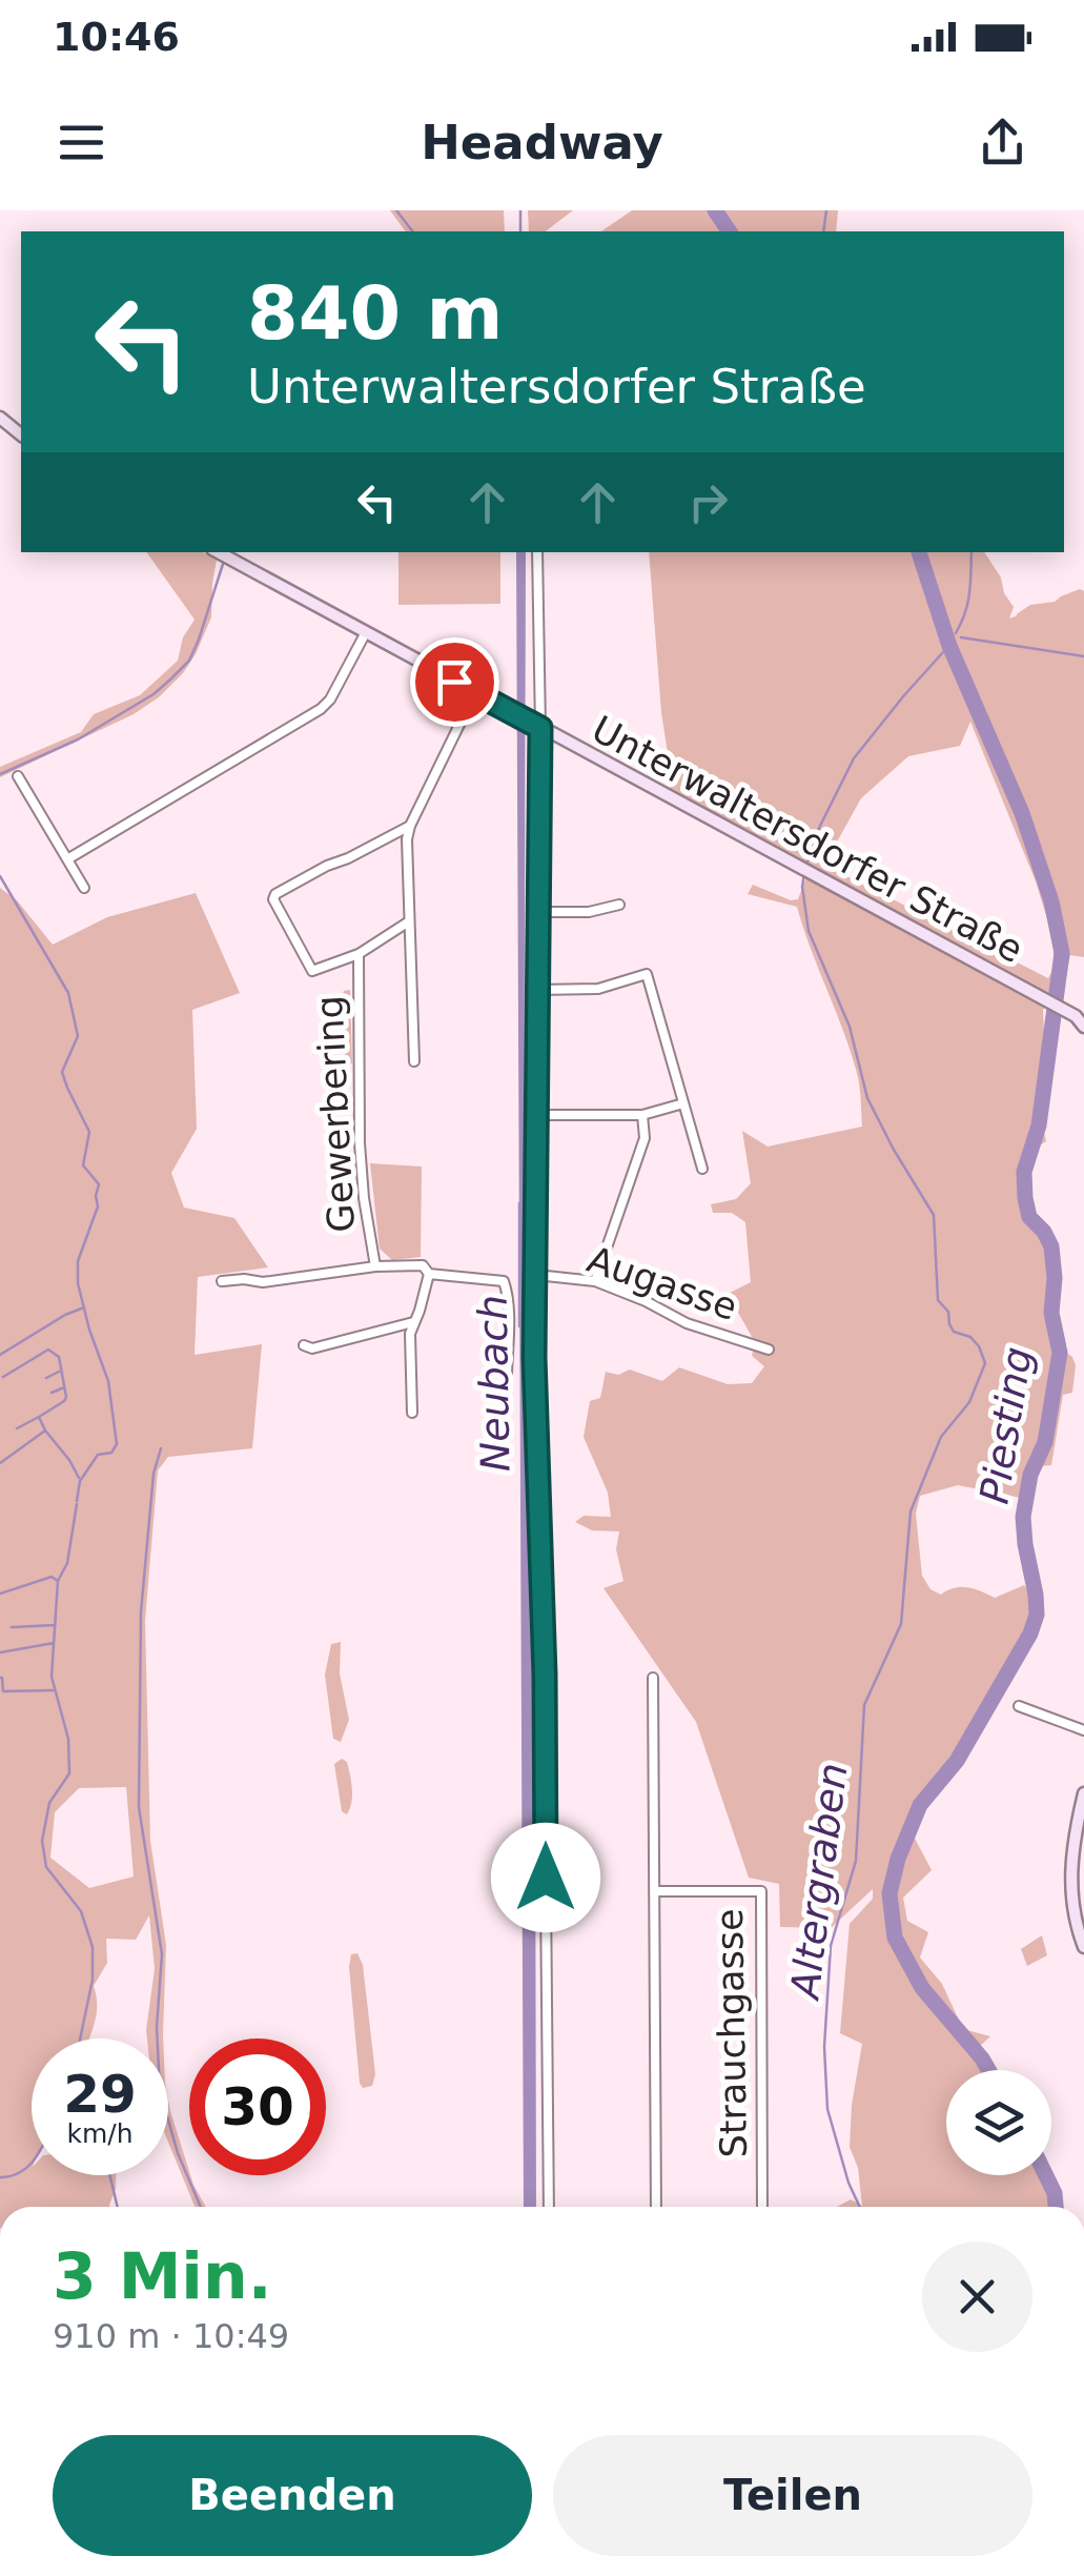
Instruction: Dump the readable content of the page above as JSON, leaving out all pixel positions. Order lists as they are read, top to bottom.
{
  "streets": {
    "main road": ["Unterwaltersdorfer Straße"],
    "street": ["Gewerbering", "Augasse", "Strauchgasse"]
  },
  "water": ["Neubach", "Piesting", "Altergraben"],
  "page": {
    "status": "10:46",
    "header": "Headway",
    "turn": ["840 m", "Unterwaltersdorfer Straße"],
    "speed": "29 km/h",
    "limit": "30",
    "heading": ["3 Min.", "910 m · 10:49"],
    "buttons": ["Beenden", "Teilen"]
  }
}
